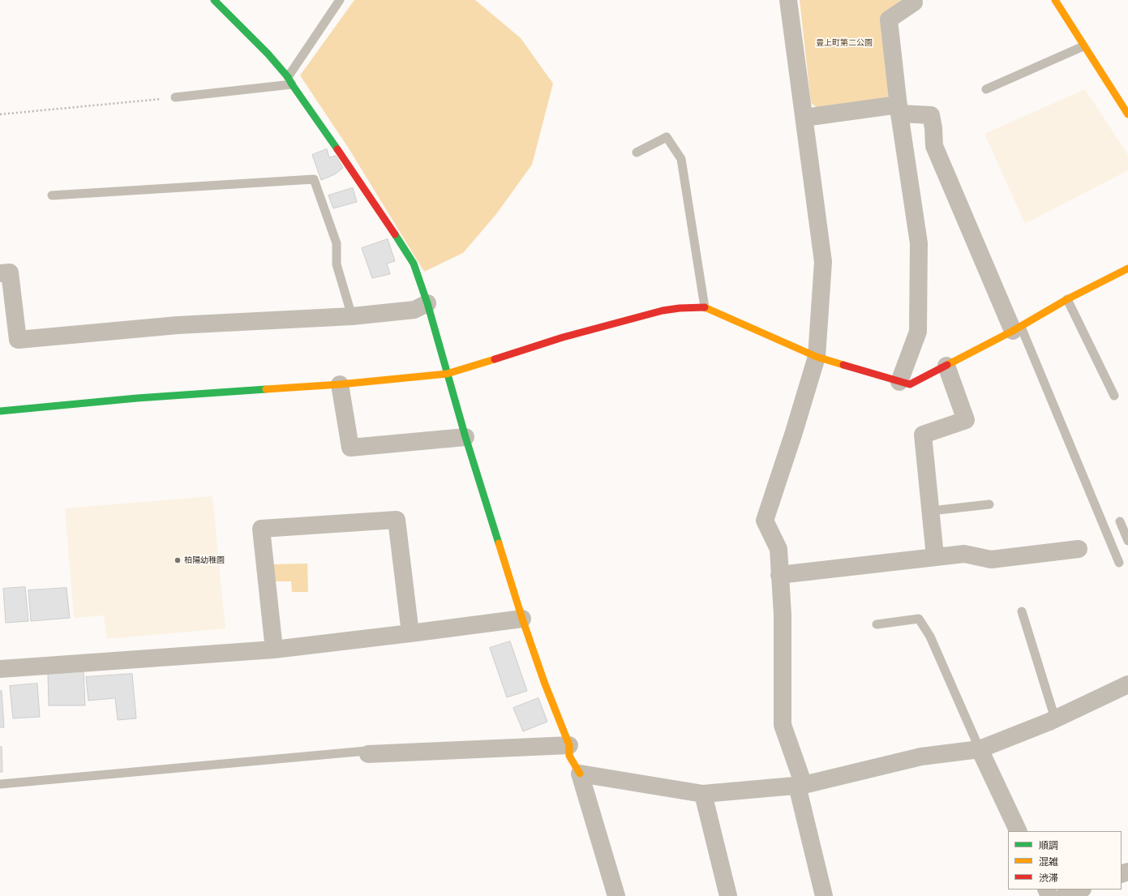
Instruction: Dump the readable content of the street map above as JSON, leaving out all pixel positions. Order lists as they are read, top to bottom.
{
  "parks": ["豊上町第二公園"],
  "places": ["柏陽幼稚園"],
  "legend": ["順調", "混雑", "渋滞"]
}
